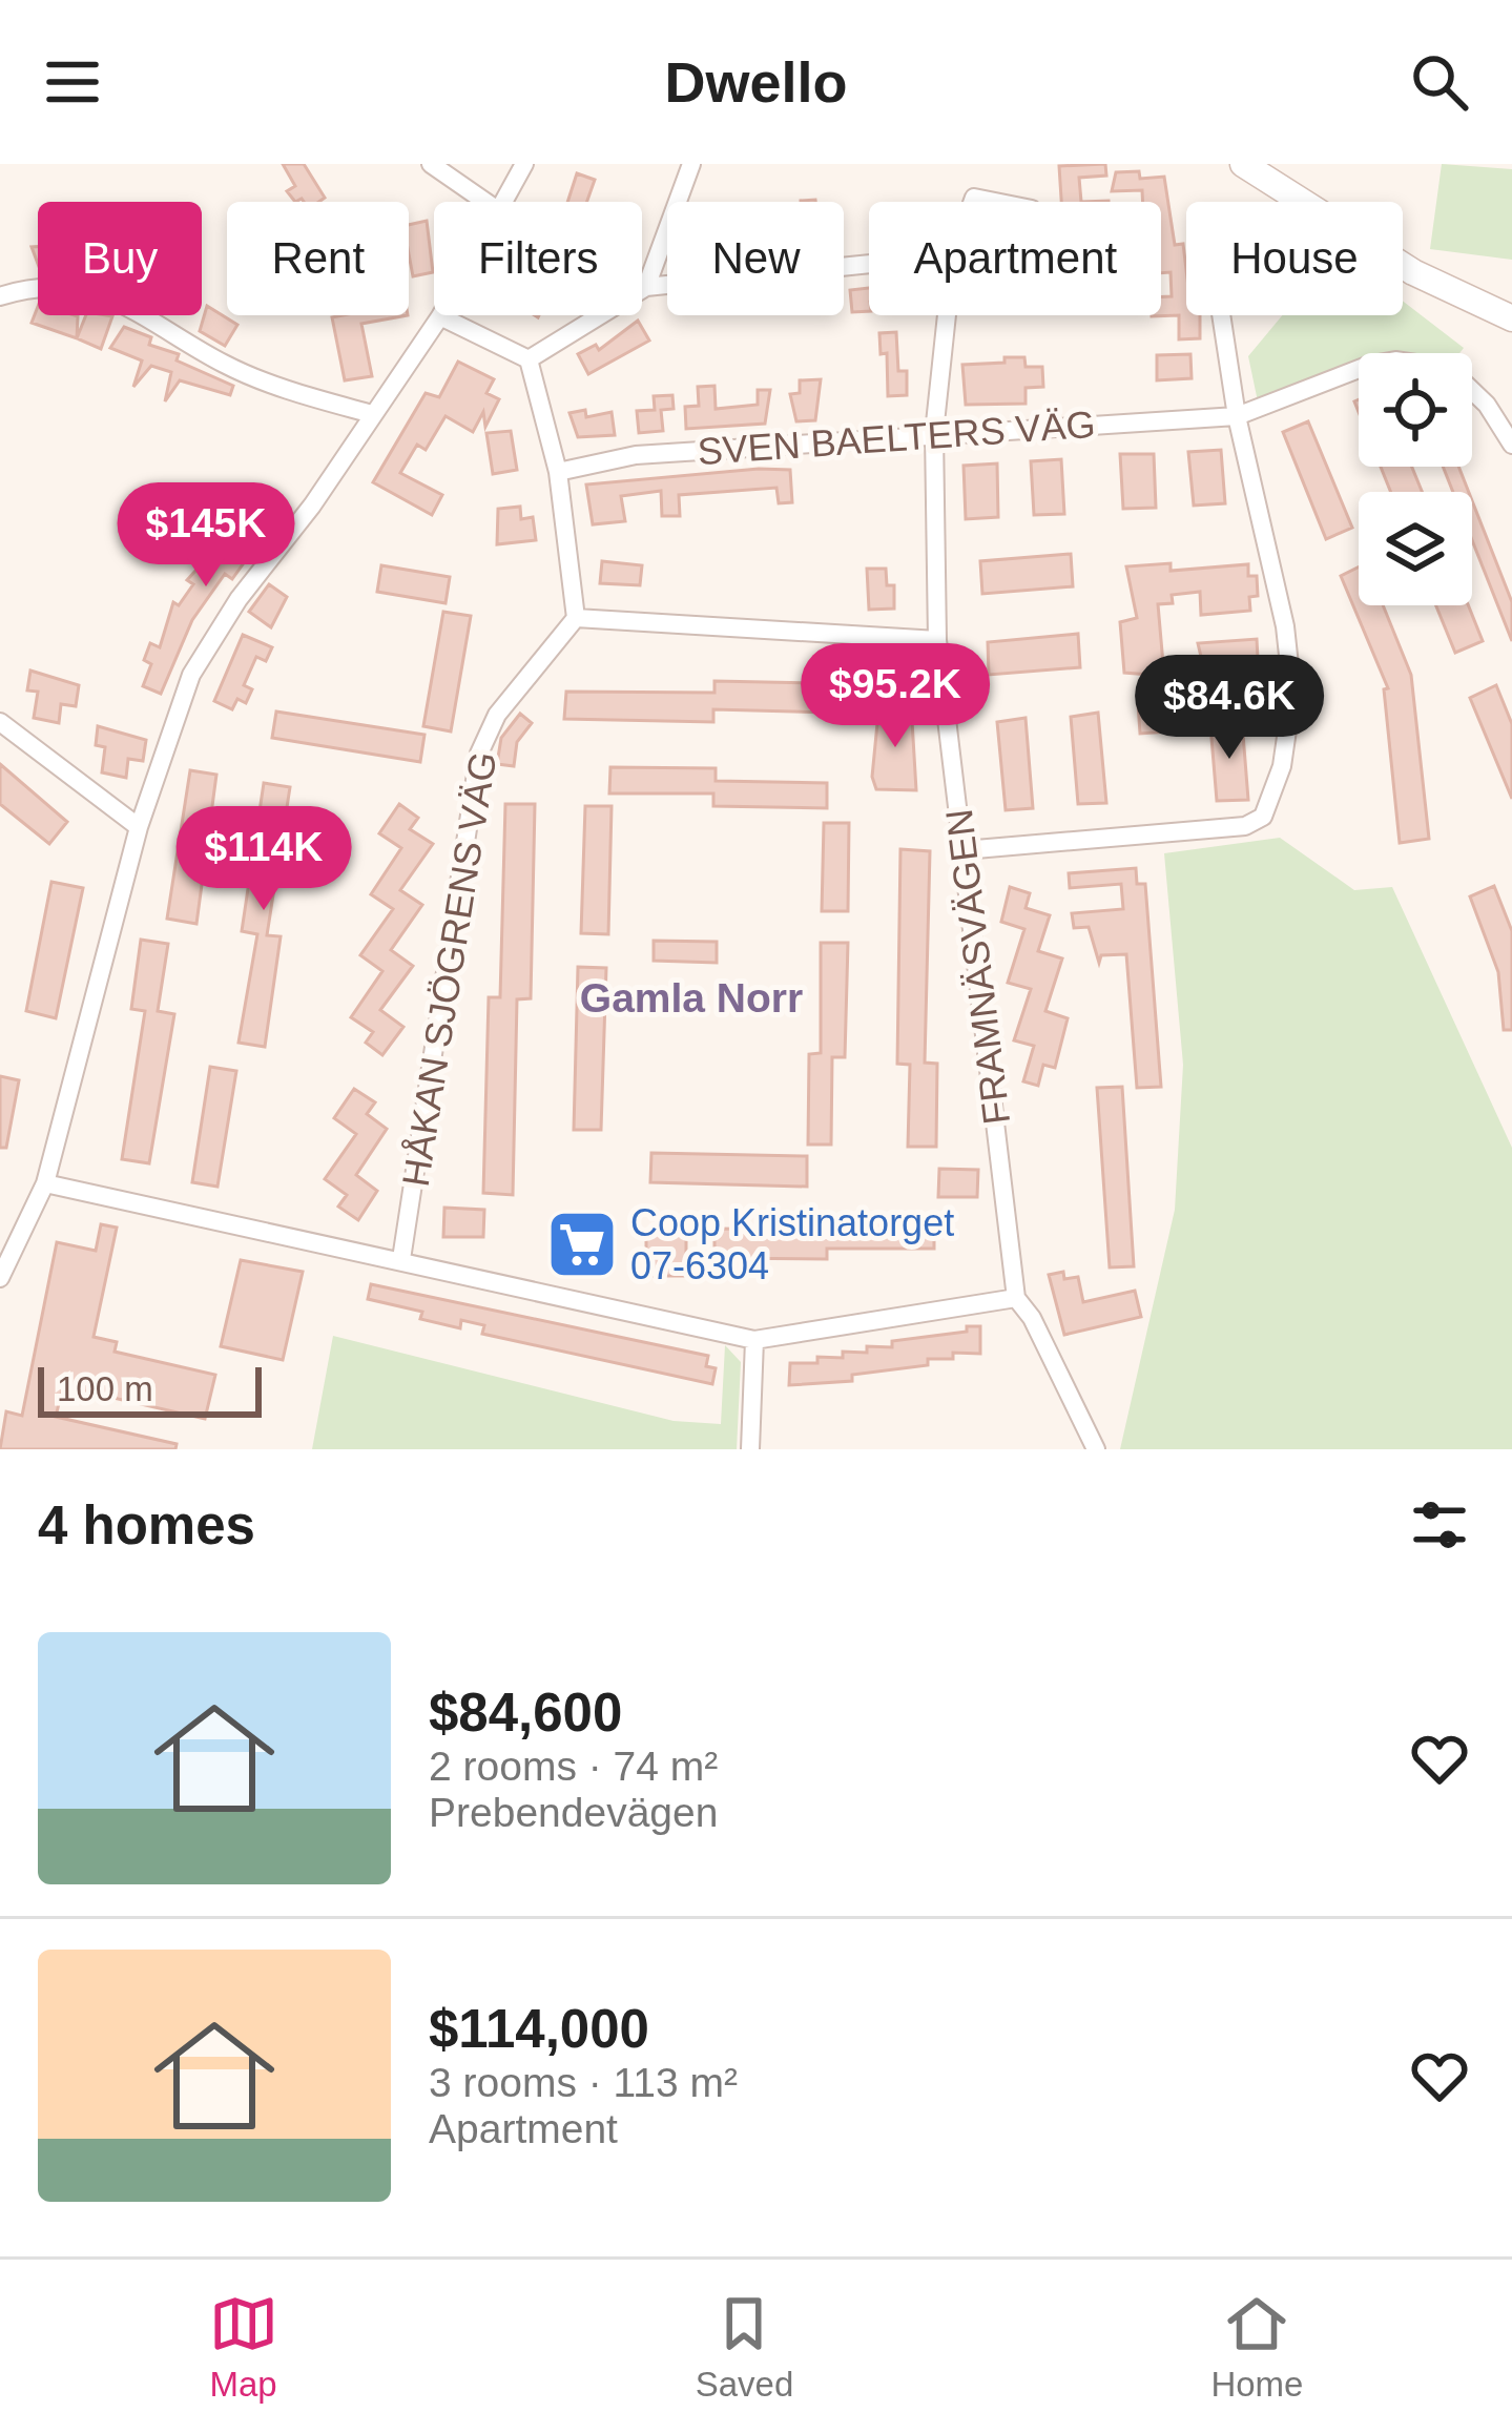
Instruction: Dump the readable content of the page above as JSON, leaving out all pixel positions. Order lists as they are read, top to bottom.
{
  "streets": {
    "street": ["SVEN BAELTERS VÄG", "FRAMNÄSVÄGEN", "HÅKAN SJÖGRENS VÄG"]
  },
  "crossings": [
    ["SVEN BAELTERS VÄG", "FRAMNÄSVÄGEN"]
  ],
  "districts": ["Gamla Norr"],
  "places": {
    "supermarket": ["Coop Kristinatorget 07-6304"]
  },
  "scale_bar": "100 m",
  "page": {
    "header": "Dwello",
    "chip": [
      "Buy",
      "Rent",
      "Filters",
      "New",
      "Apartment",
      "House"
    ],
    "price": [
      "$145K",
      "$95.2K",
      "$84.6K",
      "$114K"
    ],
    "scale": "100 m",
    "heading": "4 homes",
    "list": [
      {
        "name": "$84,600",
        "note": "2 rooms · 74 m² · Prebendevägen"
      },
      {
        "name": "$114,000",
        "note": "3 rooms · 113 m² · Apartment"
      }
    ],
    "tabs": ["Map", "Saved", "Home"]
  }
}
